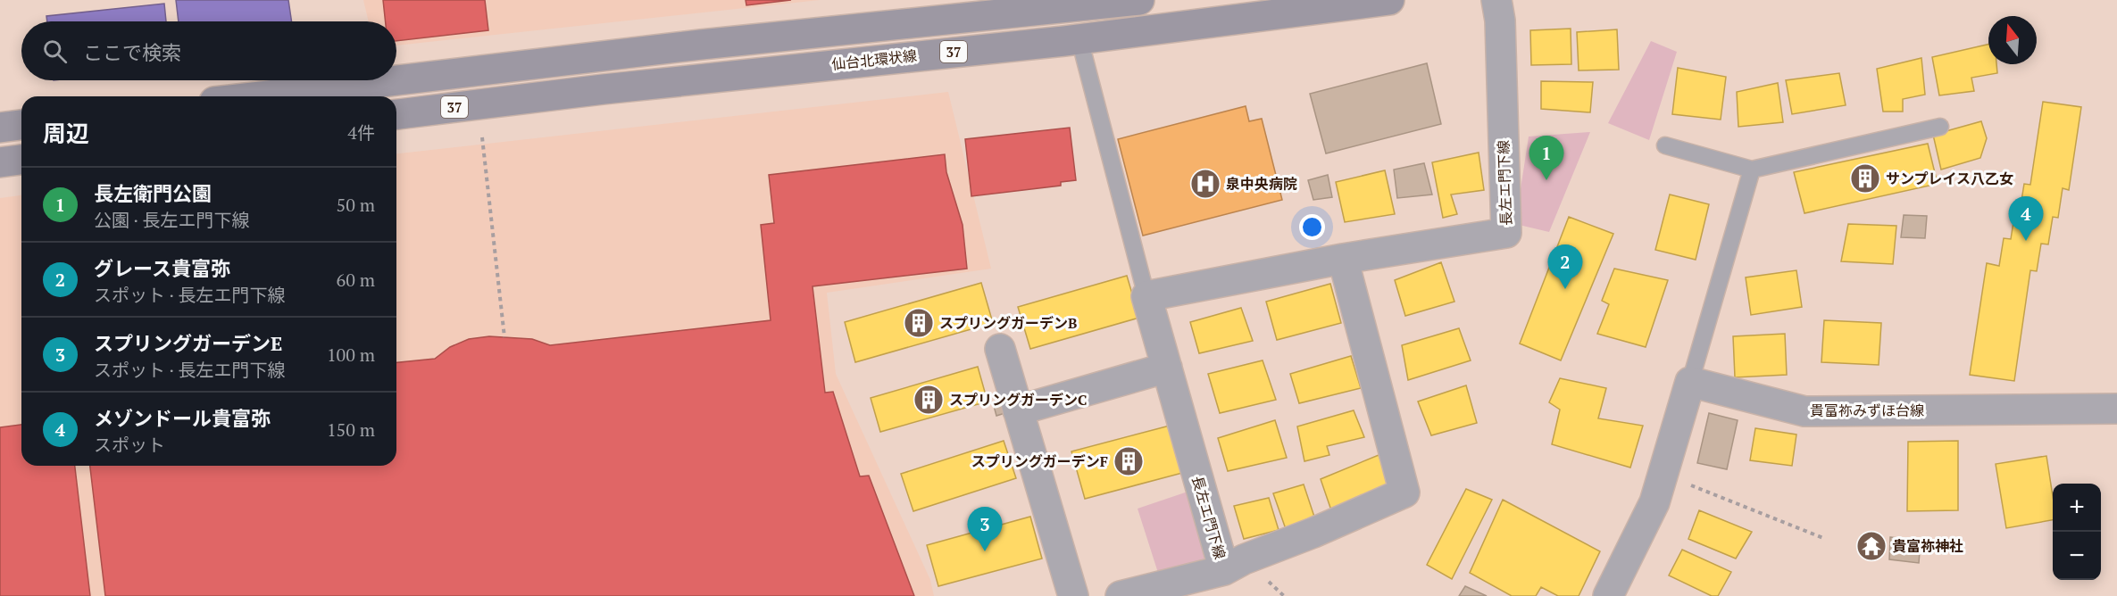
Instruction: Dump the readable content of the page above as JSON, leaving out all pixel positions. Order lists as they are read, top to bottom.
{
  "streets": {
    "main road": ["37", "仙台北環状線"],
    "street": ["長左エ門下線", "貴富祢みずほ台線"]
  },
  "places": {
    "building": [
      "サンプレイス八乙女",
      "スプリングガーデンB",
      "スプリングガーデンC",
      "スプリングガーデンF"
    ],
    "hospital": ["泉中央病院"],
    "temple": ["貴富祢神社"]
  },
  "north": "top",
  "page": {
    "search": "ここで検索",
    "heading": ["周辺", "4件"],
    "pins": [
      "1",
      "4",
      "2",
      "3"
    ],
    "list": [
      {
        "mark": "1",
        "name": "長左衛門公園",
        "note": "公園 · 長左エ門下線",
        "value": "50 m"
      },
      {
        "mark": "2",
        "name": "グレース貴富弥",
        "note": "スポット · 長左エ門下線",
        "value": "60 m"
      },
      {
        "mark": "3",
        "name": "スプリングガーデンE",
        "note": "スポット · 長左エ門下線",
        "value": "100 m"
      },
      {
        "mark": "4",
        "name": "メゾンドール貴富弥",
        "note": "スポット",
        "value": "150 m"
      }
    ],
    "map_buttons": ["+", "−"]
  }
}
